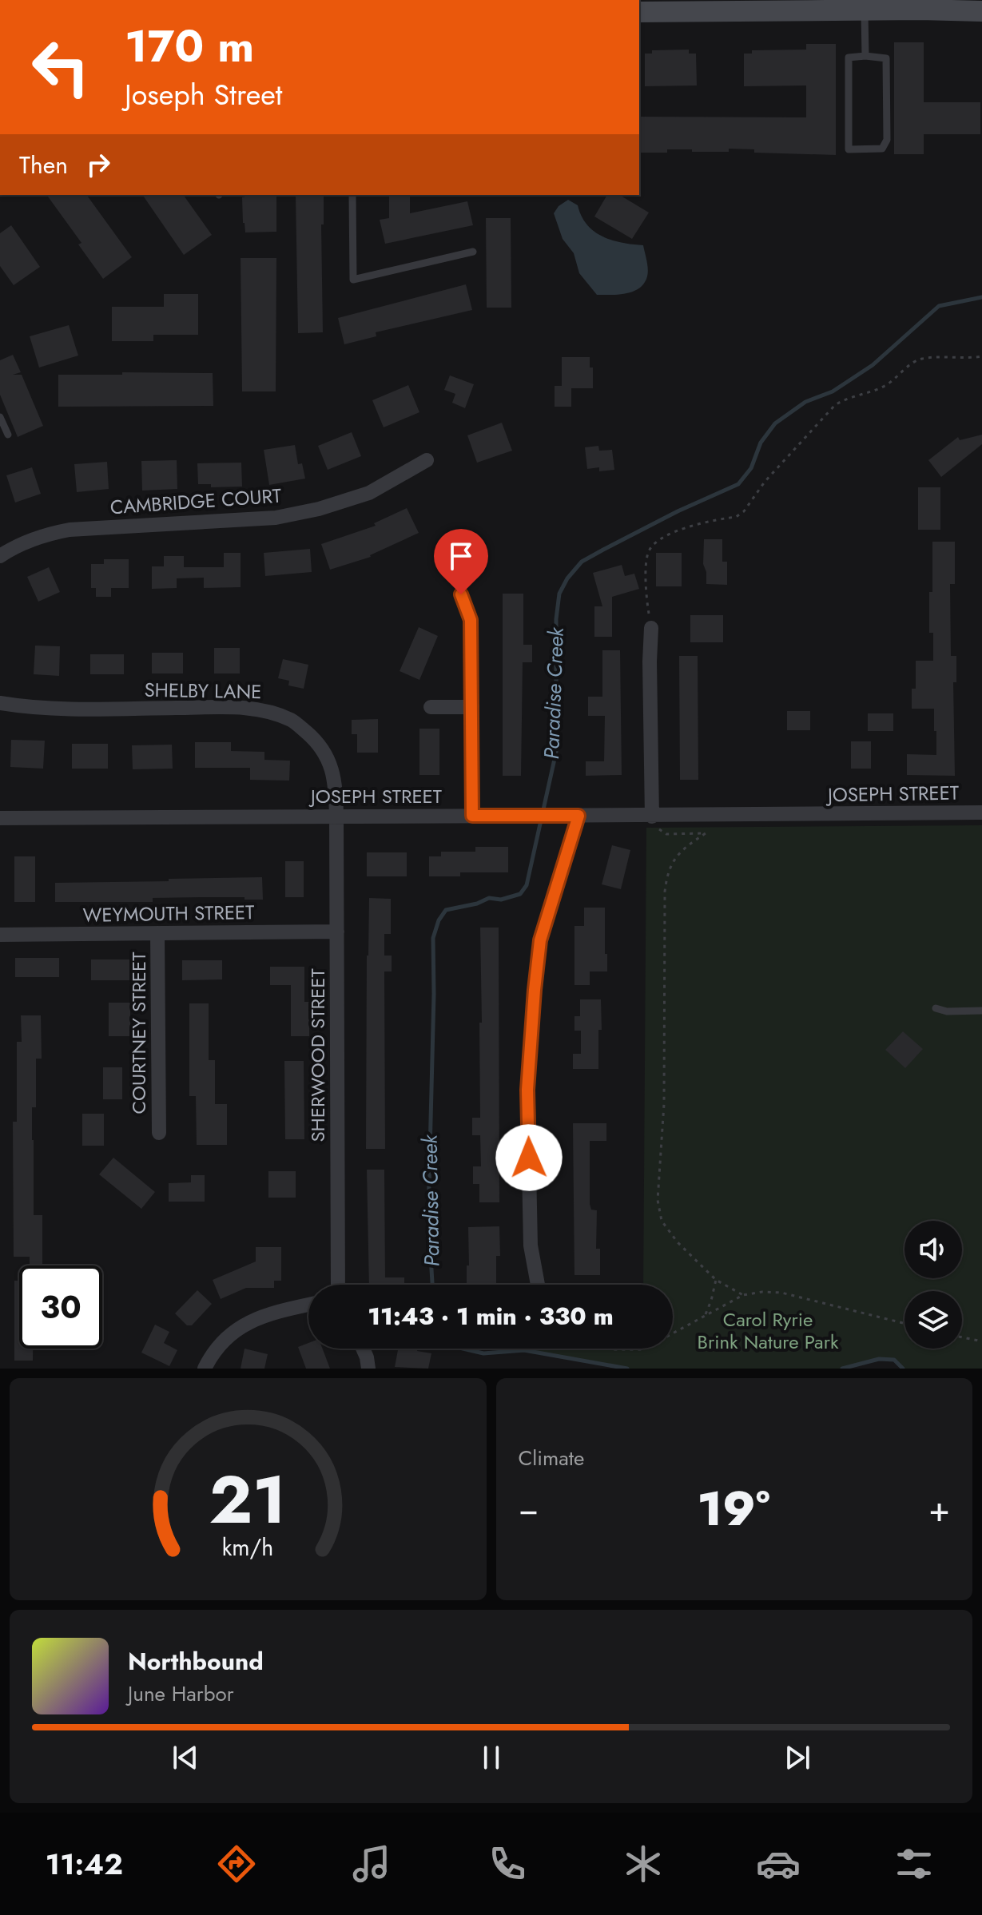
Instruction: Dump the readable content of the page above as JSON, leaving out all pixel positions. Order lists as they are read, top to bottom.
{
  "streets": {
    "street": [
      "CAMBRIDGE COURT",
      "SHELBY LANE",
      "JOSEPH STREET",
      "WEYMOUTH STREET",
      "COURTNEY STREET",
      "SHERWOOD STREET"
    ]
  },
  "crossings": [
    ["SHELBY LANE", "JOSEPH STREET"],
    ["SHELBY LANE", "SHERWOOD STREET"],
    ["JOSEPH STREET", "SHERWOOD STREET"],
    ["WEYMOUTH STREET", "COURTNEY STREET"],
    ["WEYMOUTH STREET", "SHERWOOD STREET"]
  ],
  "water": ["Paradise Creek"],
  "parks": ["Carol Ryrie Brink Nature Park"],
  "page": {
    "turn": ["170 m", "Joseph Street"],
    "then": "Then",
    "limit": "30",
    "trip": "11:43 · 1 min · 330 m",
    "tile": "Climate",
    "heat": ["−", "19°", "+"],
    "song": ["Northbound", "June Harbor"],
    "tabs": "11:42",
    "gauge": ["21", "km/h"]
  }
}
